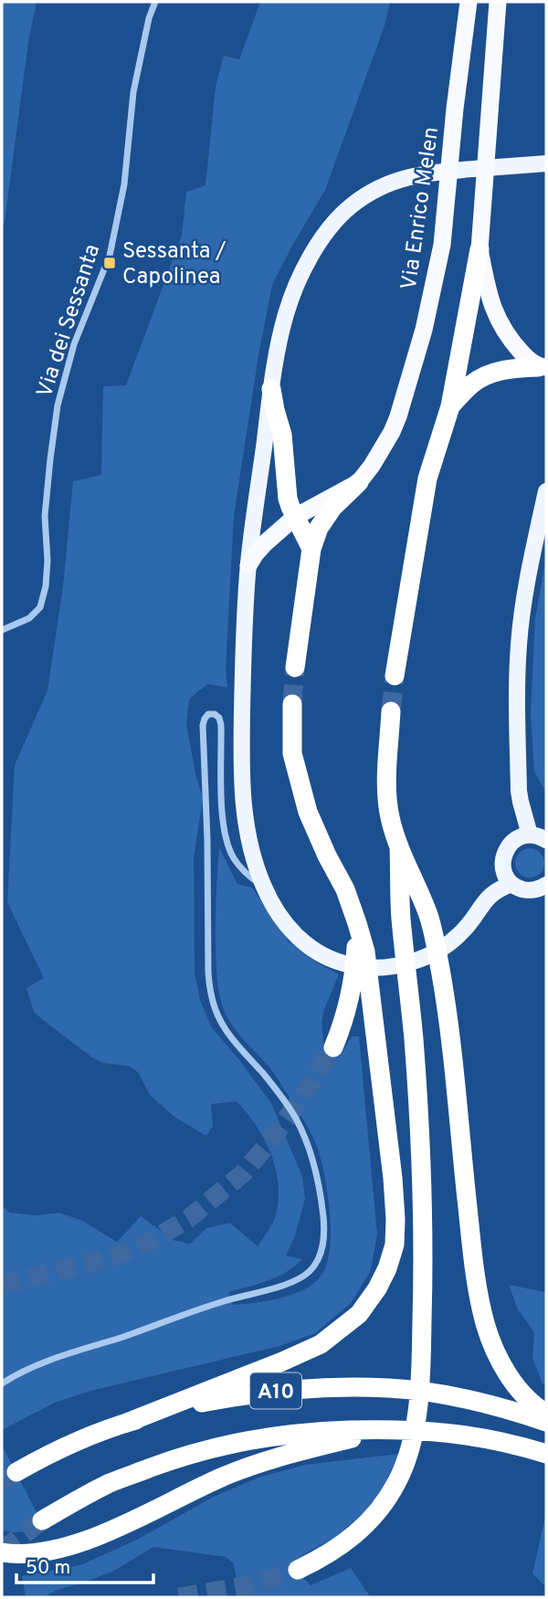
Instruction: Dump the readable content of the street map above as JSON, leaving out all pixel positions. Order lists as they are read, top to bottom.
{
  "streets": {
    "highway": ["Via Enrico Melen", "A10"],
    "street": ["Via dei Sessanta"]
  },
  "places": {
    "transit": ["Sessanta / Capolinea"]
  },
  "scale_bar": "50 m"
}
